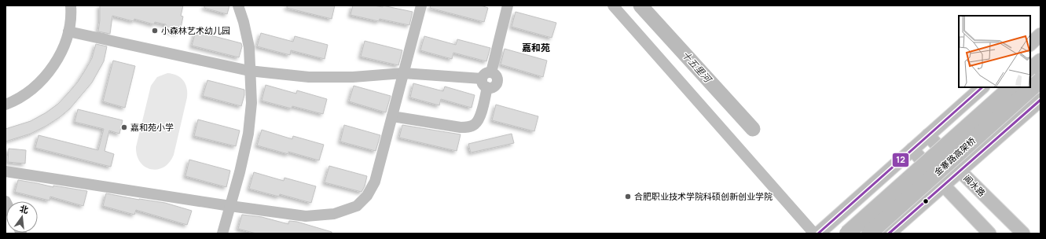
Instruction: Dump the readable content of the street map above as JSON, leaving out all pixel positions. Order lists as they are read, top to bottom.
{
  "streets": {
    "highway": ["金寨路高架桥"],
    "main road": ["阊水路"]
  },
  "districts": ["嘉和苑"],
  "water": ["十五里河"],
  "places": ["小森林艺术幼儿园", "嘉和苑小学", "合肥职业技术学院科硕创新创业学院"],
  "lines": ["transit line 12"],
  "north": "top"
}
